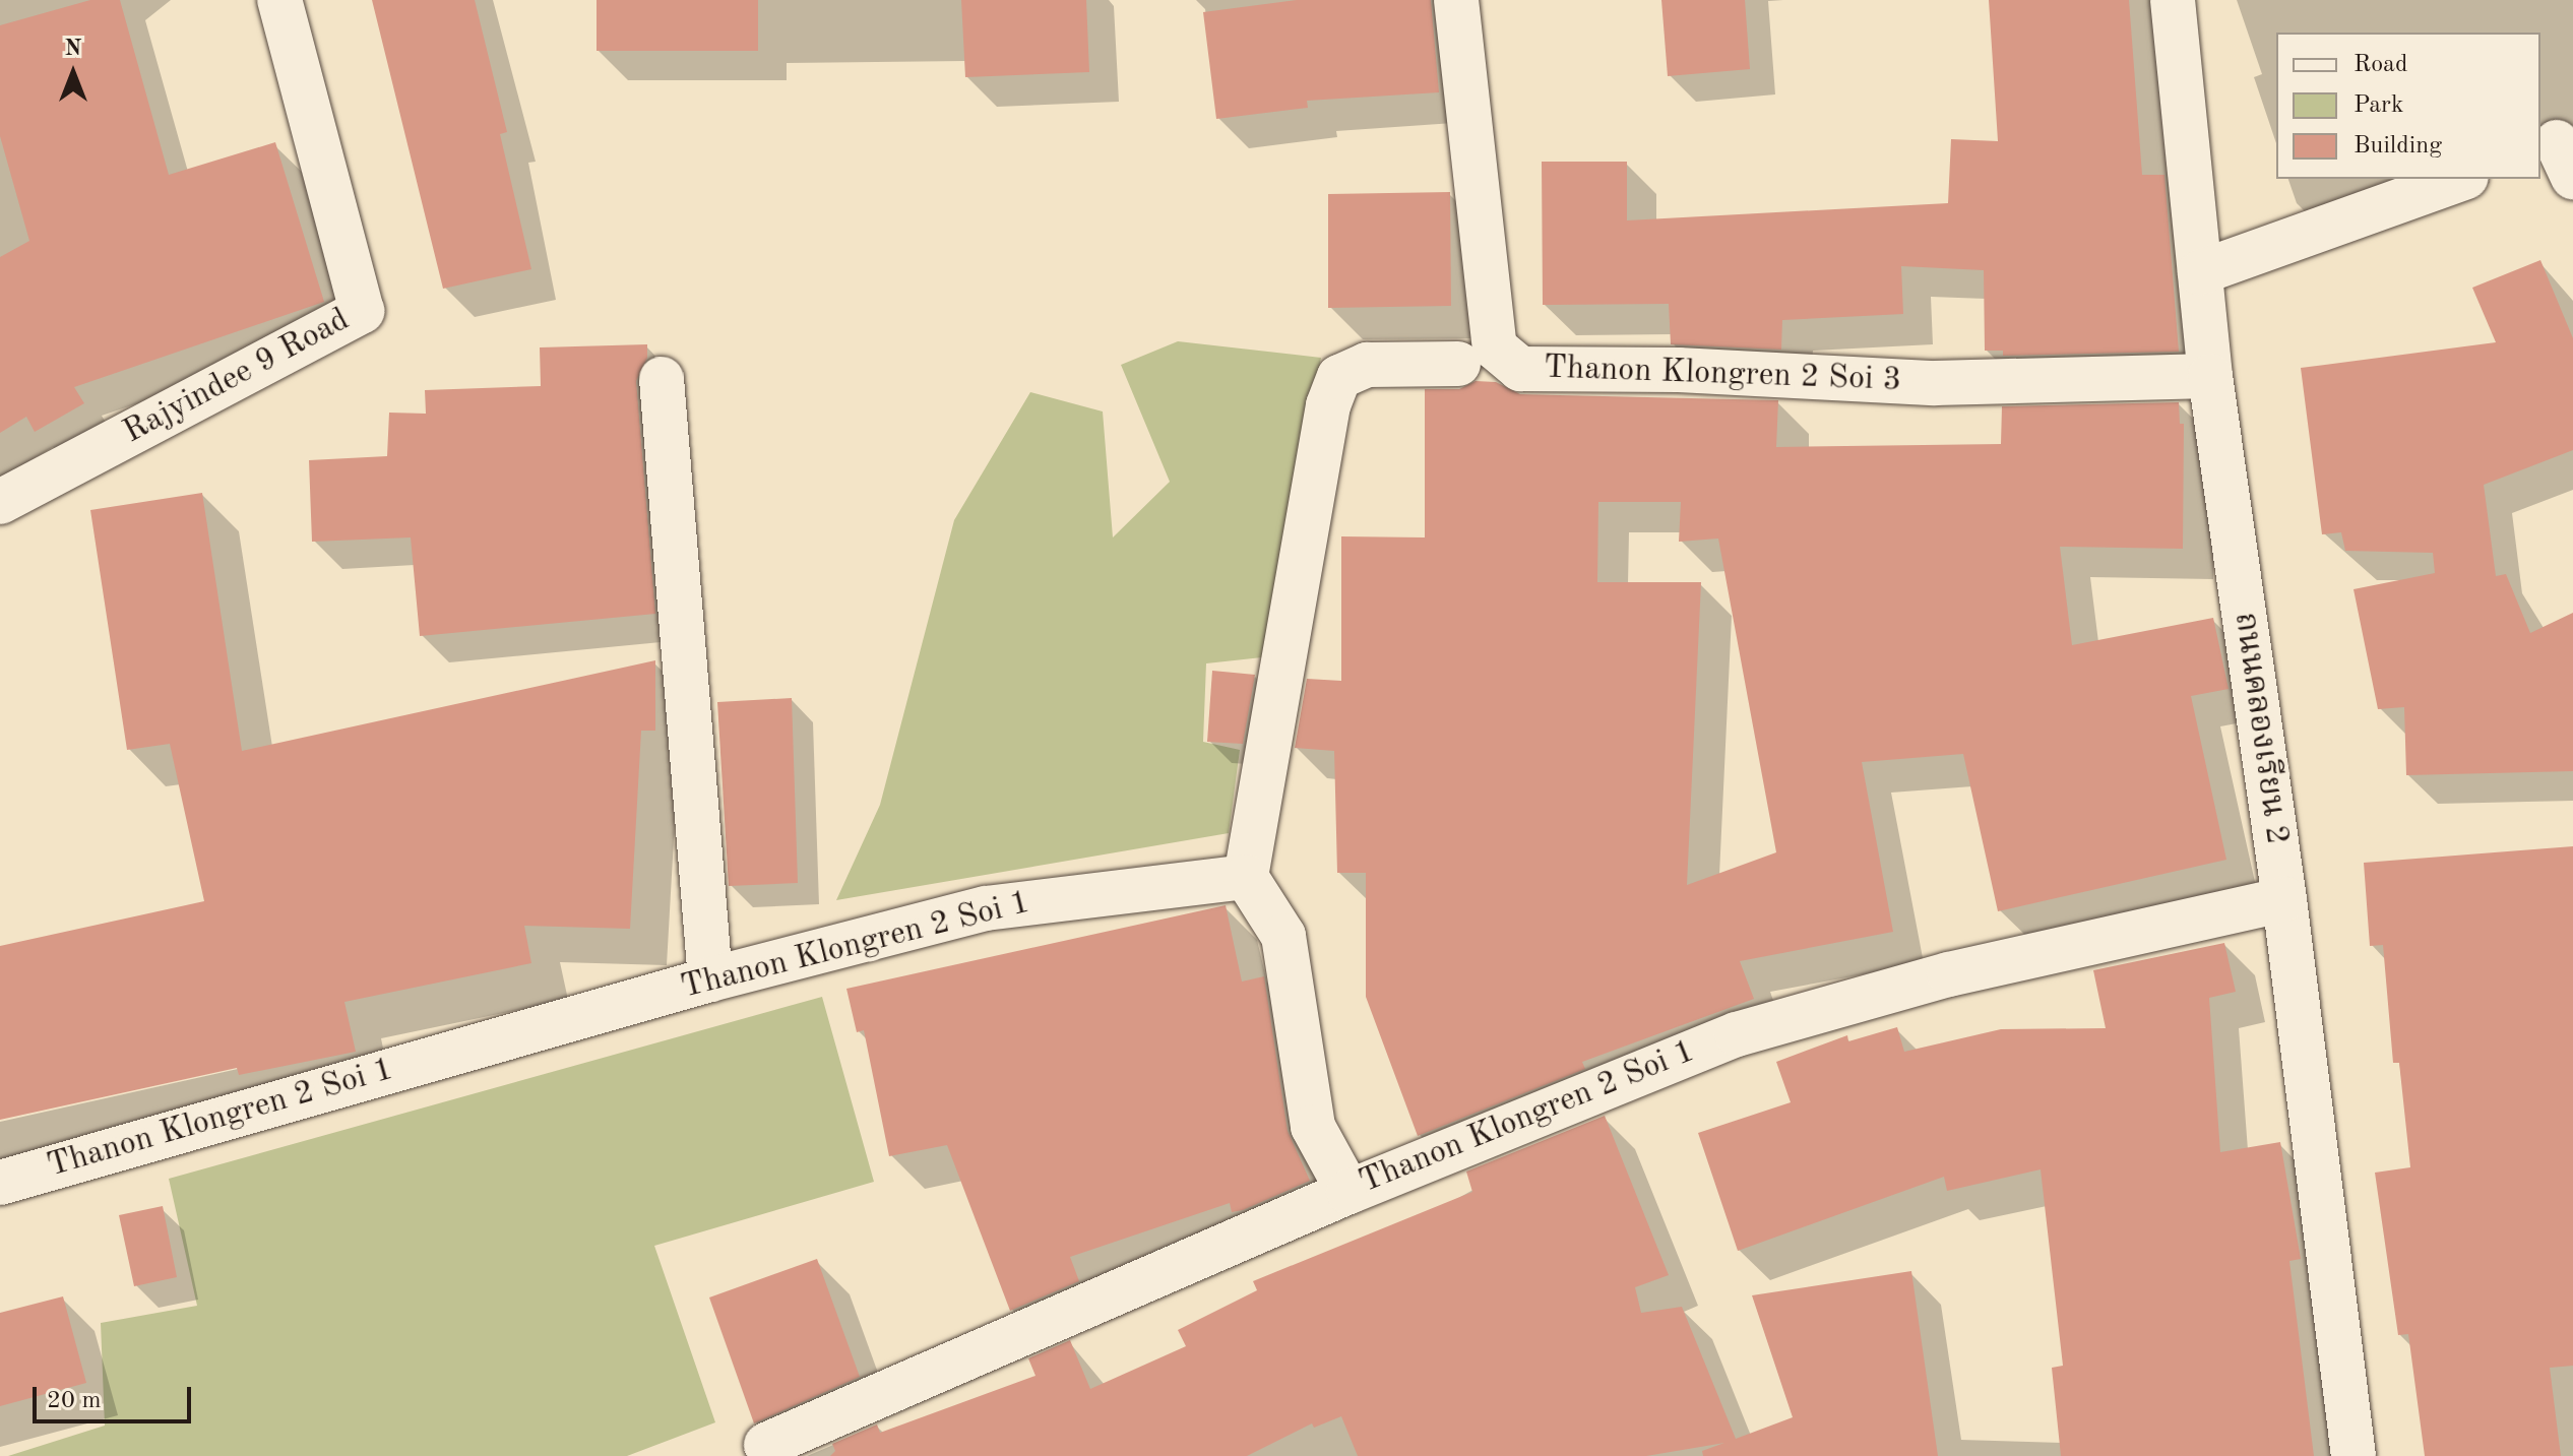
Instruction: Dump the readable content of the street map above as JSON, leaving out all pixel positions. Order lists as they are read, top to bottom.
{
  "streets": {
    "street": [
      "Thanon Klongren 2 Soi 3",
      "Rajyindee 9 Road",
      "ถนนคลองเรียน 2",
      "Thanon Klongren 2 Soi 1"
    ]
  },
  "crossings": [
    ["Thanon Klongren 2 Soi 3", "ถนนคลองเรียน 2"],
    ["ถนนคลองเรียน 2", "Thanon Klongren 2 Soi 1"]
  ],
  "legend": ["Road", "Park", "Building"],
  "scale_bar": "20 m",
  "north": "top"
}
